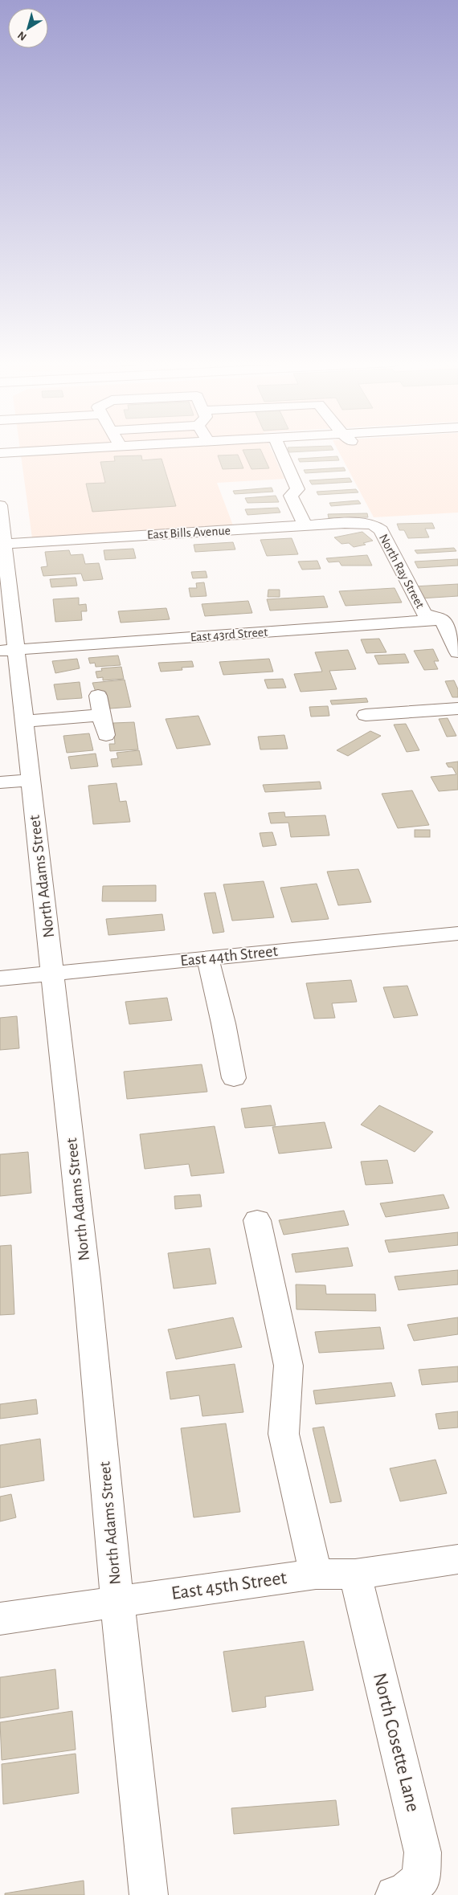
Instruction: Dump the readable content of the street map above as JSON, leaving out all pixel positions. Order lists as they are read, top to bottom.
{
  "streets": {
    "street": [
      "East Bills Avenue",
      "North Ray Street",
      "East 43rd Street",
      "North Adams Street",
      "East 44th Street",
      "East 45th Street",
      "North Cosette Lane"
    ]
  },
  "crossings": [
    ["East Bills Avenue", "North Ray Street"],
    ["East Bills Avenue", "North Adams Street"],
    ["North Ray Street", "East 43rd Street"],
    ["East 43rd Street", "North Adams Street"],
    ["North Adams Street", "East 44th Street"],
    ["North Adams Street", "East 45th Street"],
    ["East 45th Street", "North Cosette Lane"]
  ],
  "north": "bottom left"
}
